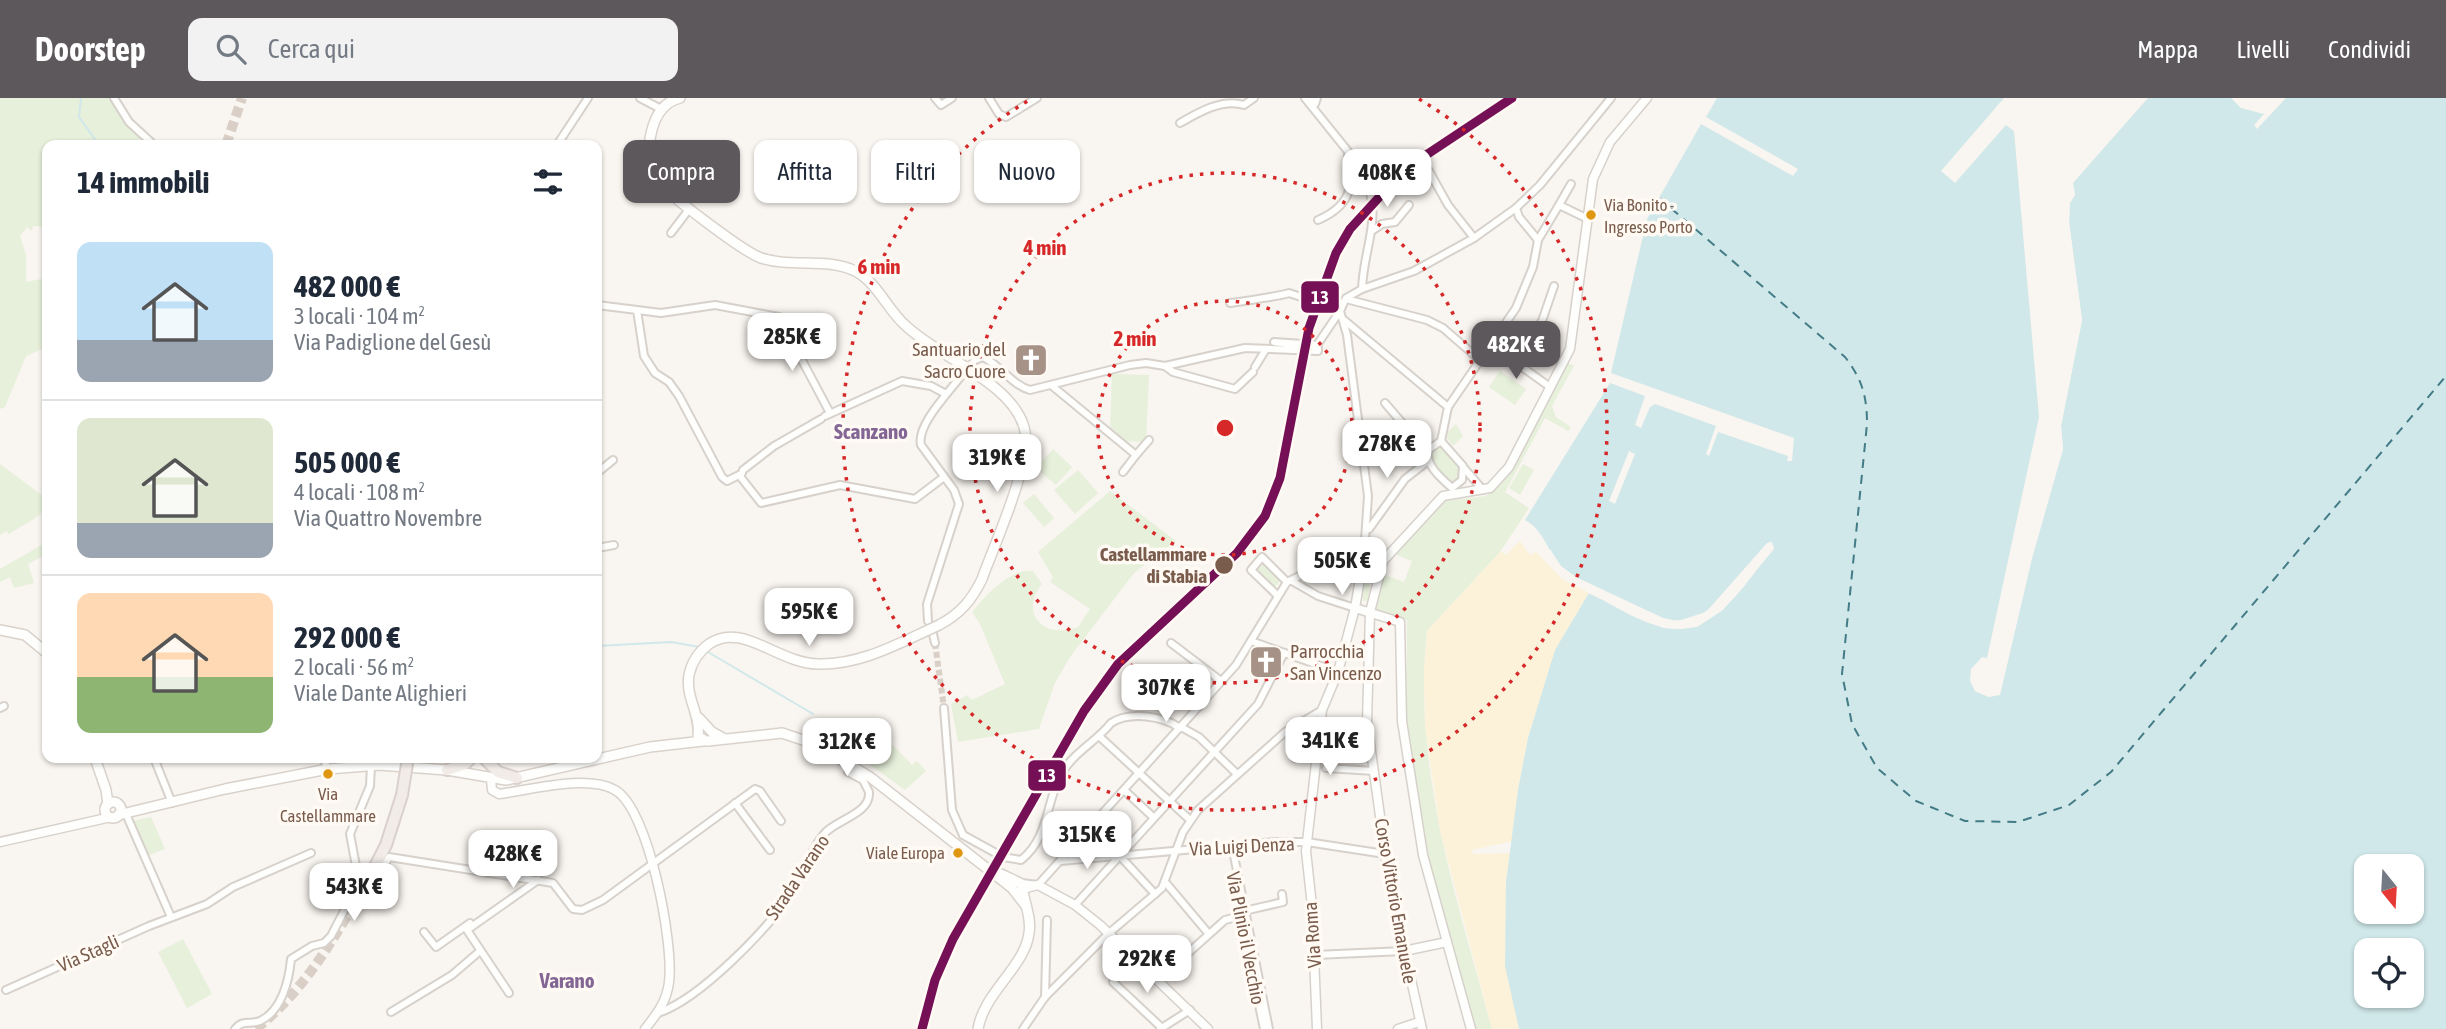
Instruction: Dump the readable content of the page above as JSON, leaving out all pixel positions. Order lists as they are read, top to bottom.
{
  "streets": {
    "street": [
      "Via Luigi Denza",
      "Strada Varano",
      "Corso Vittorio Emanuele",
      "Via Roma",
      "Via Plinio il Vecchio",
      "Via Stagli"
    ]
  },
  "crossings": [
    ["Via Luigi Denza", "Corso Vittorio Emanuele"],
    ["Via Luigi Denza", "Via Roma"],
    ["Via Luigi Denza", "Via Plinio il Vecchio"]
  ],
  "districts": ["Scanzano", "Varano"],
  "places": {
    "other": [
      "Via Bonito - Ingresso Porto",
      "Castellammare di Stabia",
      "Via Castellammare",
      "Viale Europa"
    ],
    "church": ["Santuario del Sacro Cuore", "Parrocchia San Vincenzo"]
  },
  "lines": ["transit line 13"],
  "north": "bottom",
  "page": {
    "header": "Doorstep",
    "search": "Cerca qui",
    "nav": ["Mappa", "Livelli", "Condividi"],
    "chip": [
      "Compra",
      "Affitta",
      "Filtri",
      "Nuovo"
    ],
    "heading": "14 immobili",
    "price": [
      "408K €",
      "285K €",
      "482K €",
      "278K €",
      "319K €",
      "505K €",
      "595K €",
      "307K €",
      "341K €",
      "312K €",
      "315K €",
      "428K €",
      "543K €",
      "292K €"
    ],
    "list": [
      {
        "name": "482 000 €",
        "note": "3 locali · 104 m² · Via Padiglione del Gesù"
      },
      {
        "name": "505 000 €",
        "note": "4 locali · 108 m² · Via Quattro Novembre"
      },
      {
        "name": "292 000 €",
        "note": "2 locali · 56 m² · Viale Dante Alighieri"
      }
    ]
  },
  "rings": ["4 min", "6 min", "2 min"]
}
